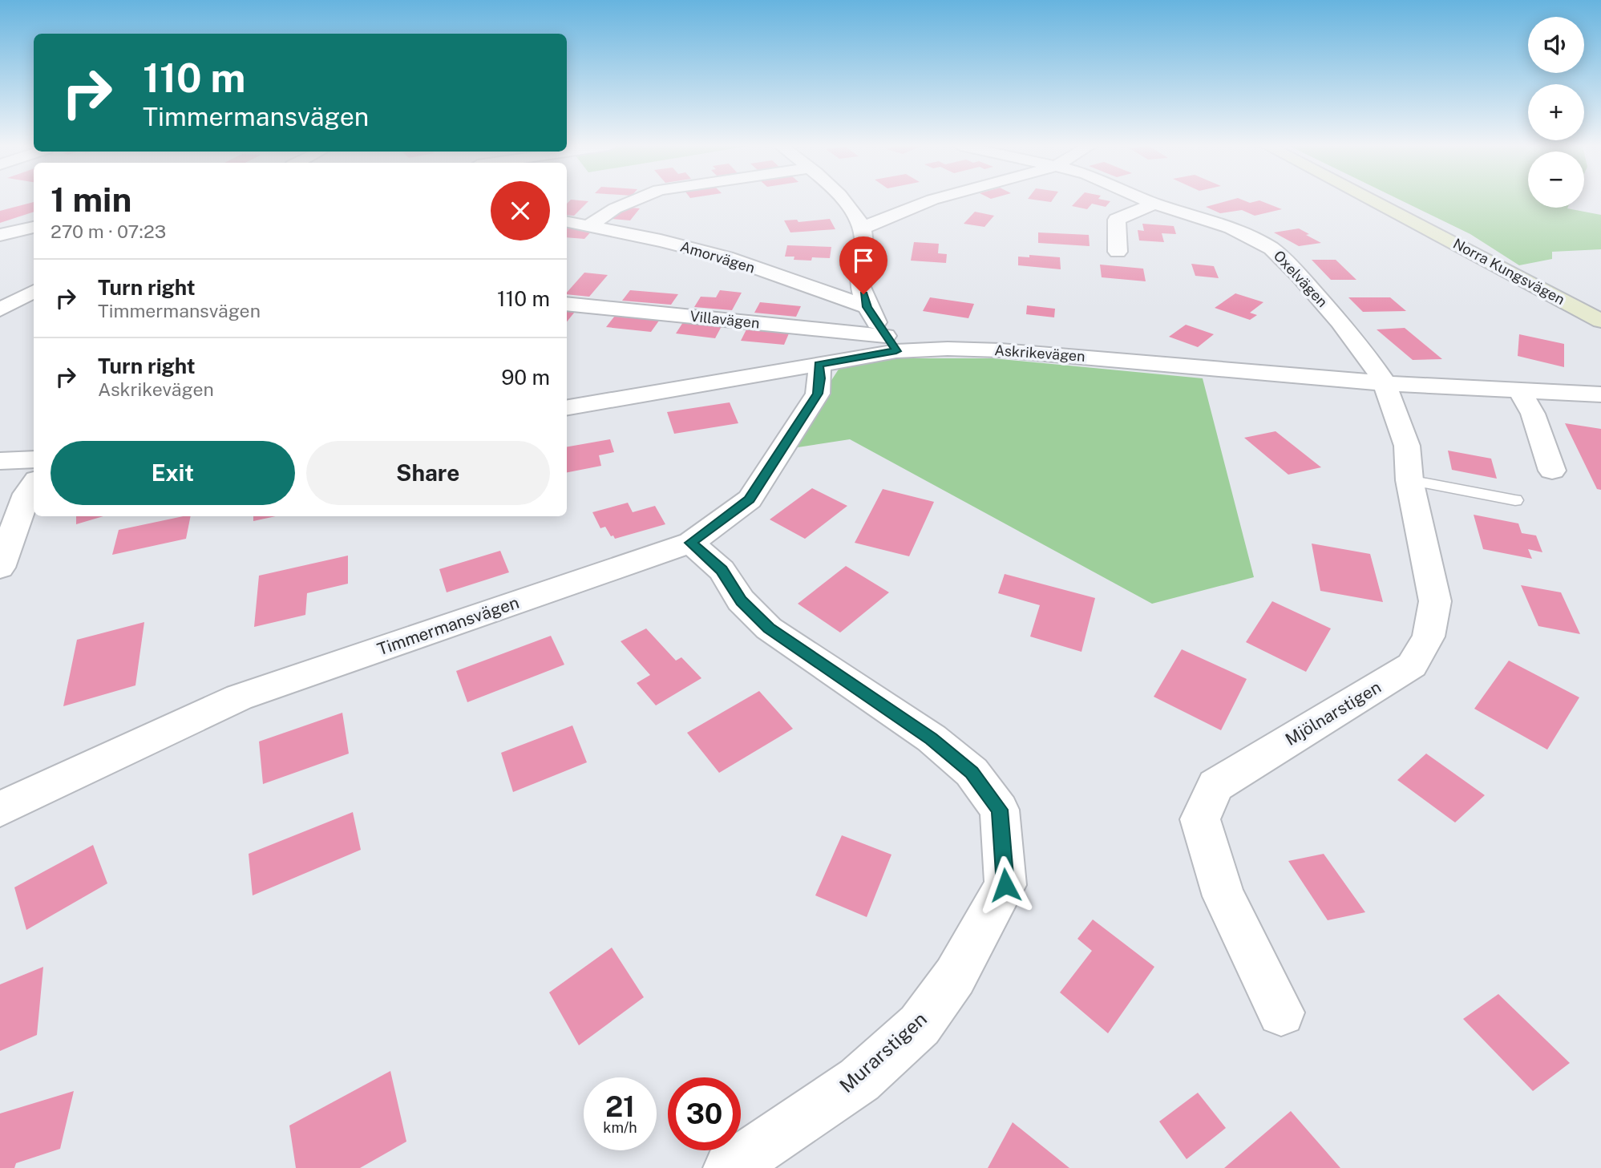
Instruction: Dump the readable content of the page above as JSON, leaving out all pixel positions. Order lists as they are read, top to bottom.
{
  "streets": {
    "main road": ["Norra Kungsvägen"],
    "street": [
      "Amorvägen",
      "Oxelvägen",
      "Villavägen",
      "Askrikevägen",
      "Timmermansvägen",
      "Mjölnarstigen",
      "Murarstigen"
    ]
  },
  "crossings": [
    ["Oxelvägen", "Askrikevägen"],
    ["Oxelvägen", "Mjölnarstigen"],
    ["Villavägen", "Askrikevägen"],
    ["Askrikevägen", "Timmermansvägen"],
    ["Askrikevägen", "Mjölnarstigen"],
    ["Timmermansvägen", "Murarstigen"]
  ],
  "page": {
    "map_buttons": ["+", "−"],
    "turn": ["110 m", "Timmermansvägen"],
    "heading": ["1 min", "270 m · 07:23"],
    "list": [
      {
        "name": "Turn right",
        "note": "Timmermansvägen",
        "value": "110 m"
      },
      {
        "name": "Turn right",
        "note": "Askrikevägen",
        "value": "90 m"
      }
    ],
    "buttons": ["Exit", "Share"],
    "speed": "21 km/h",
    "limit": "30"
  }
}
